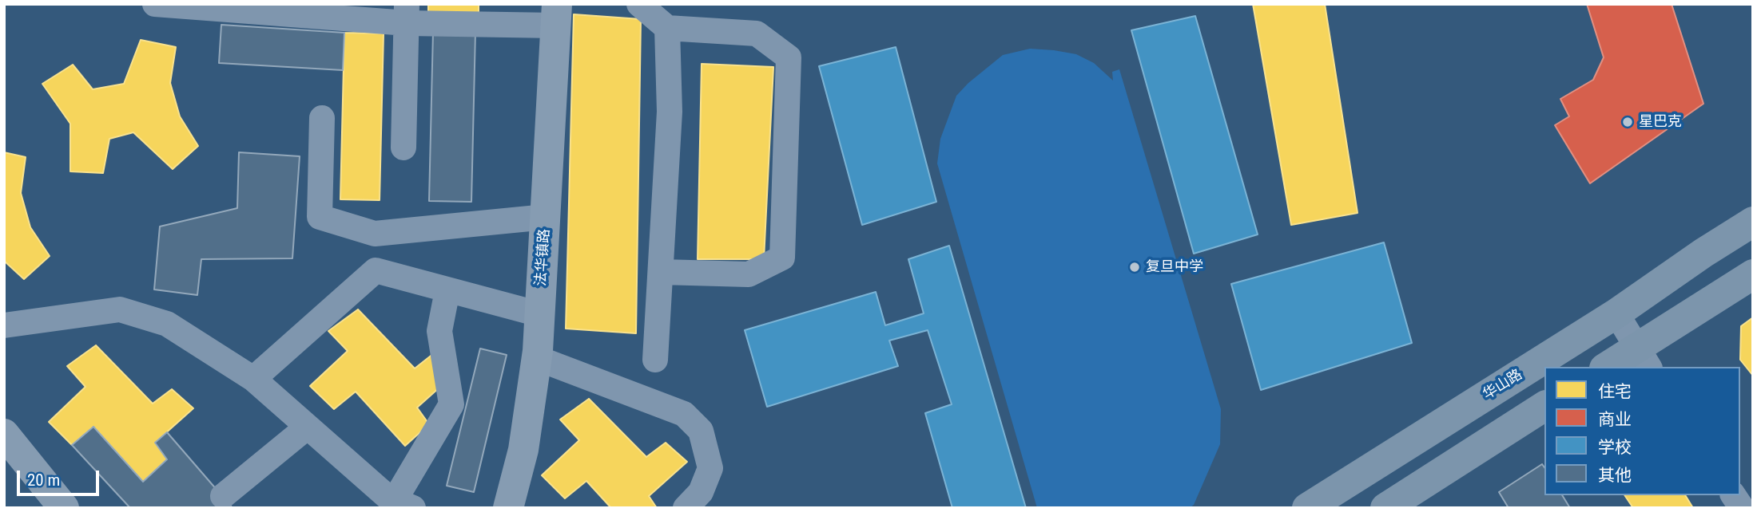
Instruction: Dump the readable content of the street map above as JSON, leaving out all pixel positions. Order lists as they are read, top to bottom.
{
  "streets": {
    "main road": ["华山路"],
    "street": ["法华镇路"]
  },
  "places": ["星巴克", "复旦中学"],
  "legend": [
    "住宅",
    "商业",
    "学校",
    "其他"
  ],
  "scale_bar": "20 m"
}
